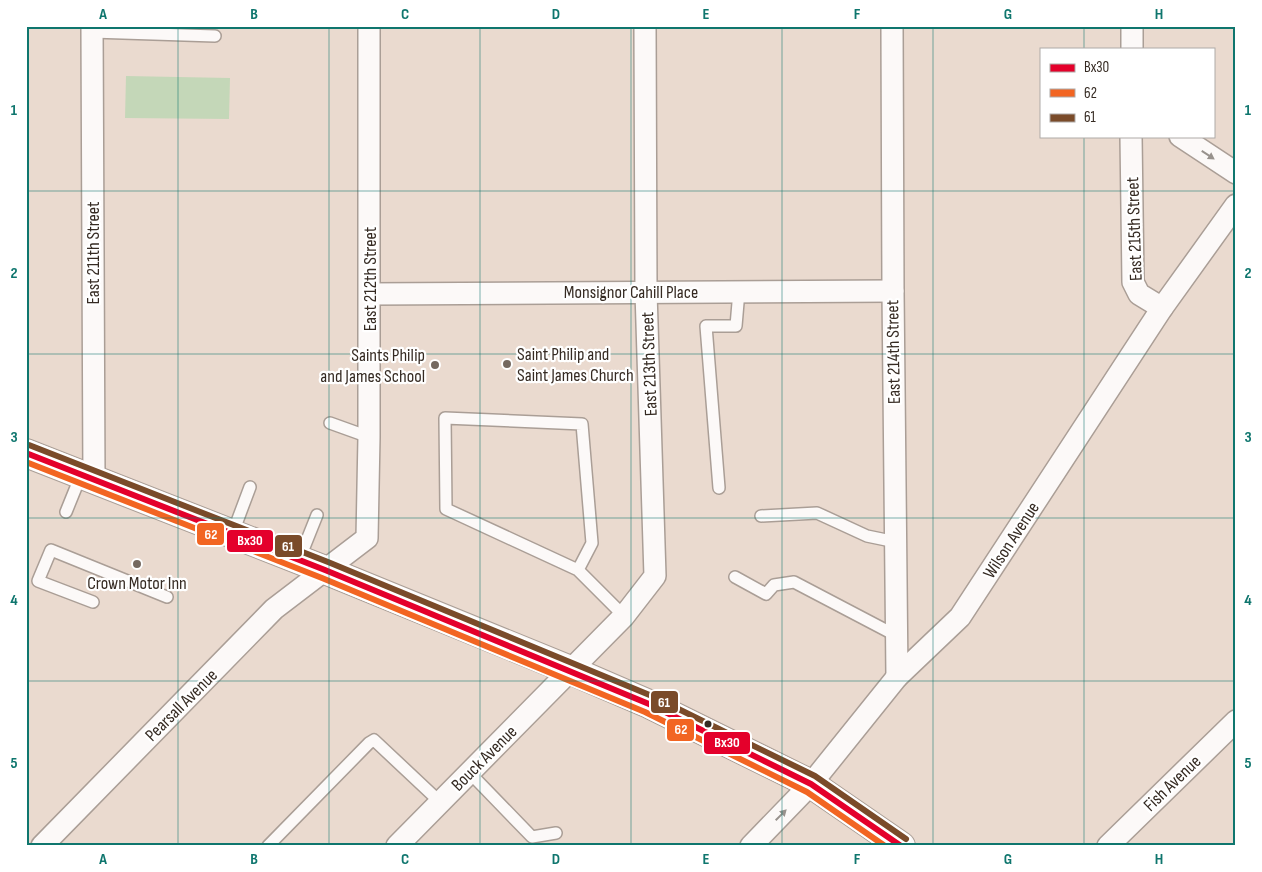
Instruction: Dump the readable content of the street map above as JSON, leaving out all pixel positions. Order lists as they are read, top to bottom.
{
  "streets": {
    "street": [
      "East 215th Street",
      "East 211th Street",
      "East 212th Street",
      "Monsignor Cahill Place",
      "East 214th Street",
      "East 213th Street",
      "Wilson Avenue",
      "Pearsall Avenue",
      "Bouck Avenue",
      "Fish Avenue"
    ]
  },
  "crossings": [
    ["East 215th Street", "Wilson Avenue"],
    ["East 212th Street", "Monsignor Cahill Place"],
    ["East 212th Street", "Pearsall Avenue"],
    ["Monsignor Cahill Place", "East 214th Street"],
    ["Monsignor Cahill Place", "East 213th Street"],
    ["East 214th Street", "Wilson Avenue"],
    ["East 213th Street", "Bouck Avenue"]
  ],
  "places": ["Saint Philip and Saint James Church", "Saints Philip and James School", "Crown Motor Inn"],
  "lines": ["transit line 61", "transit line Bx30", "transit line 62"],
  "legend": ["Bx30", "62", "61"],
  "grid": {
    "columns": [
      "A",
      "B",
      "C",
      "D",
      "E",
      "F",
      "G",
      "H"
    ],
    "rows": [
      "1",
      "2",
      "3",
      "4",
      "5"
    ]
  }
}
